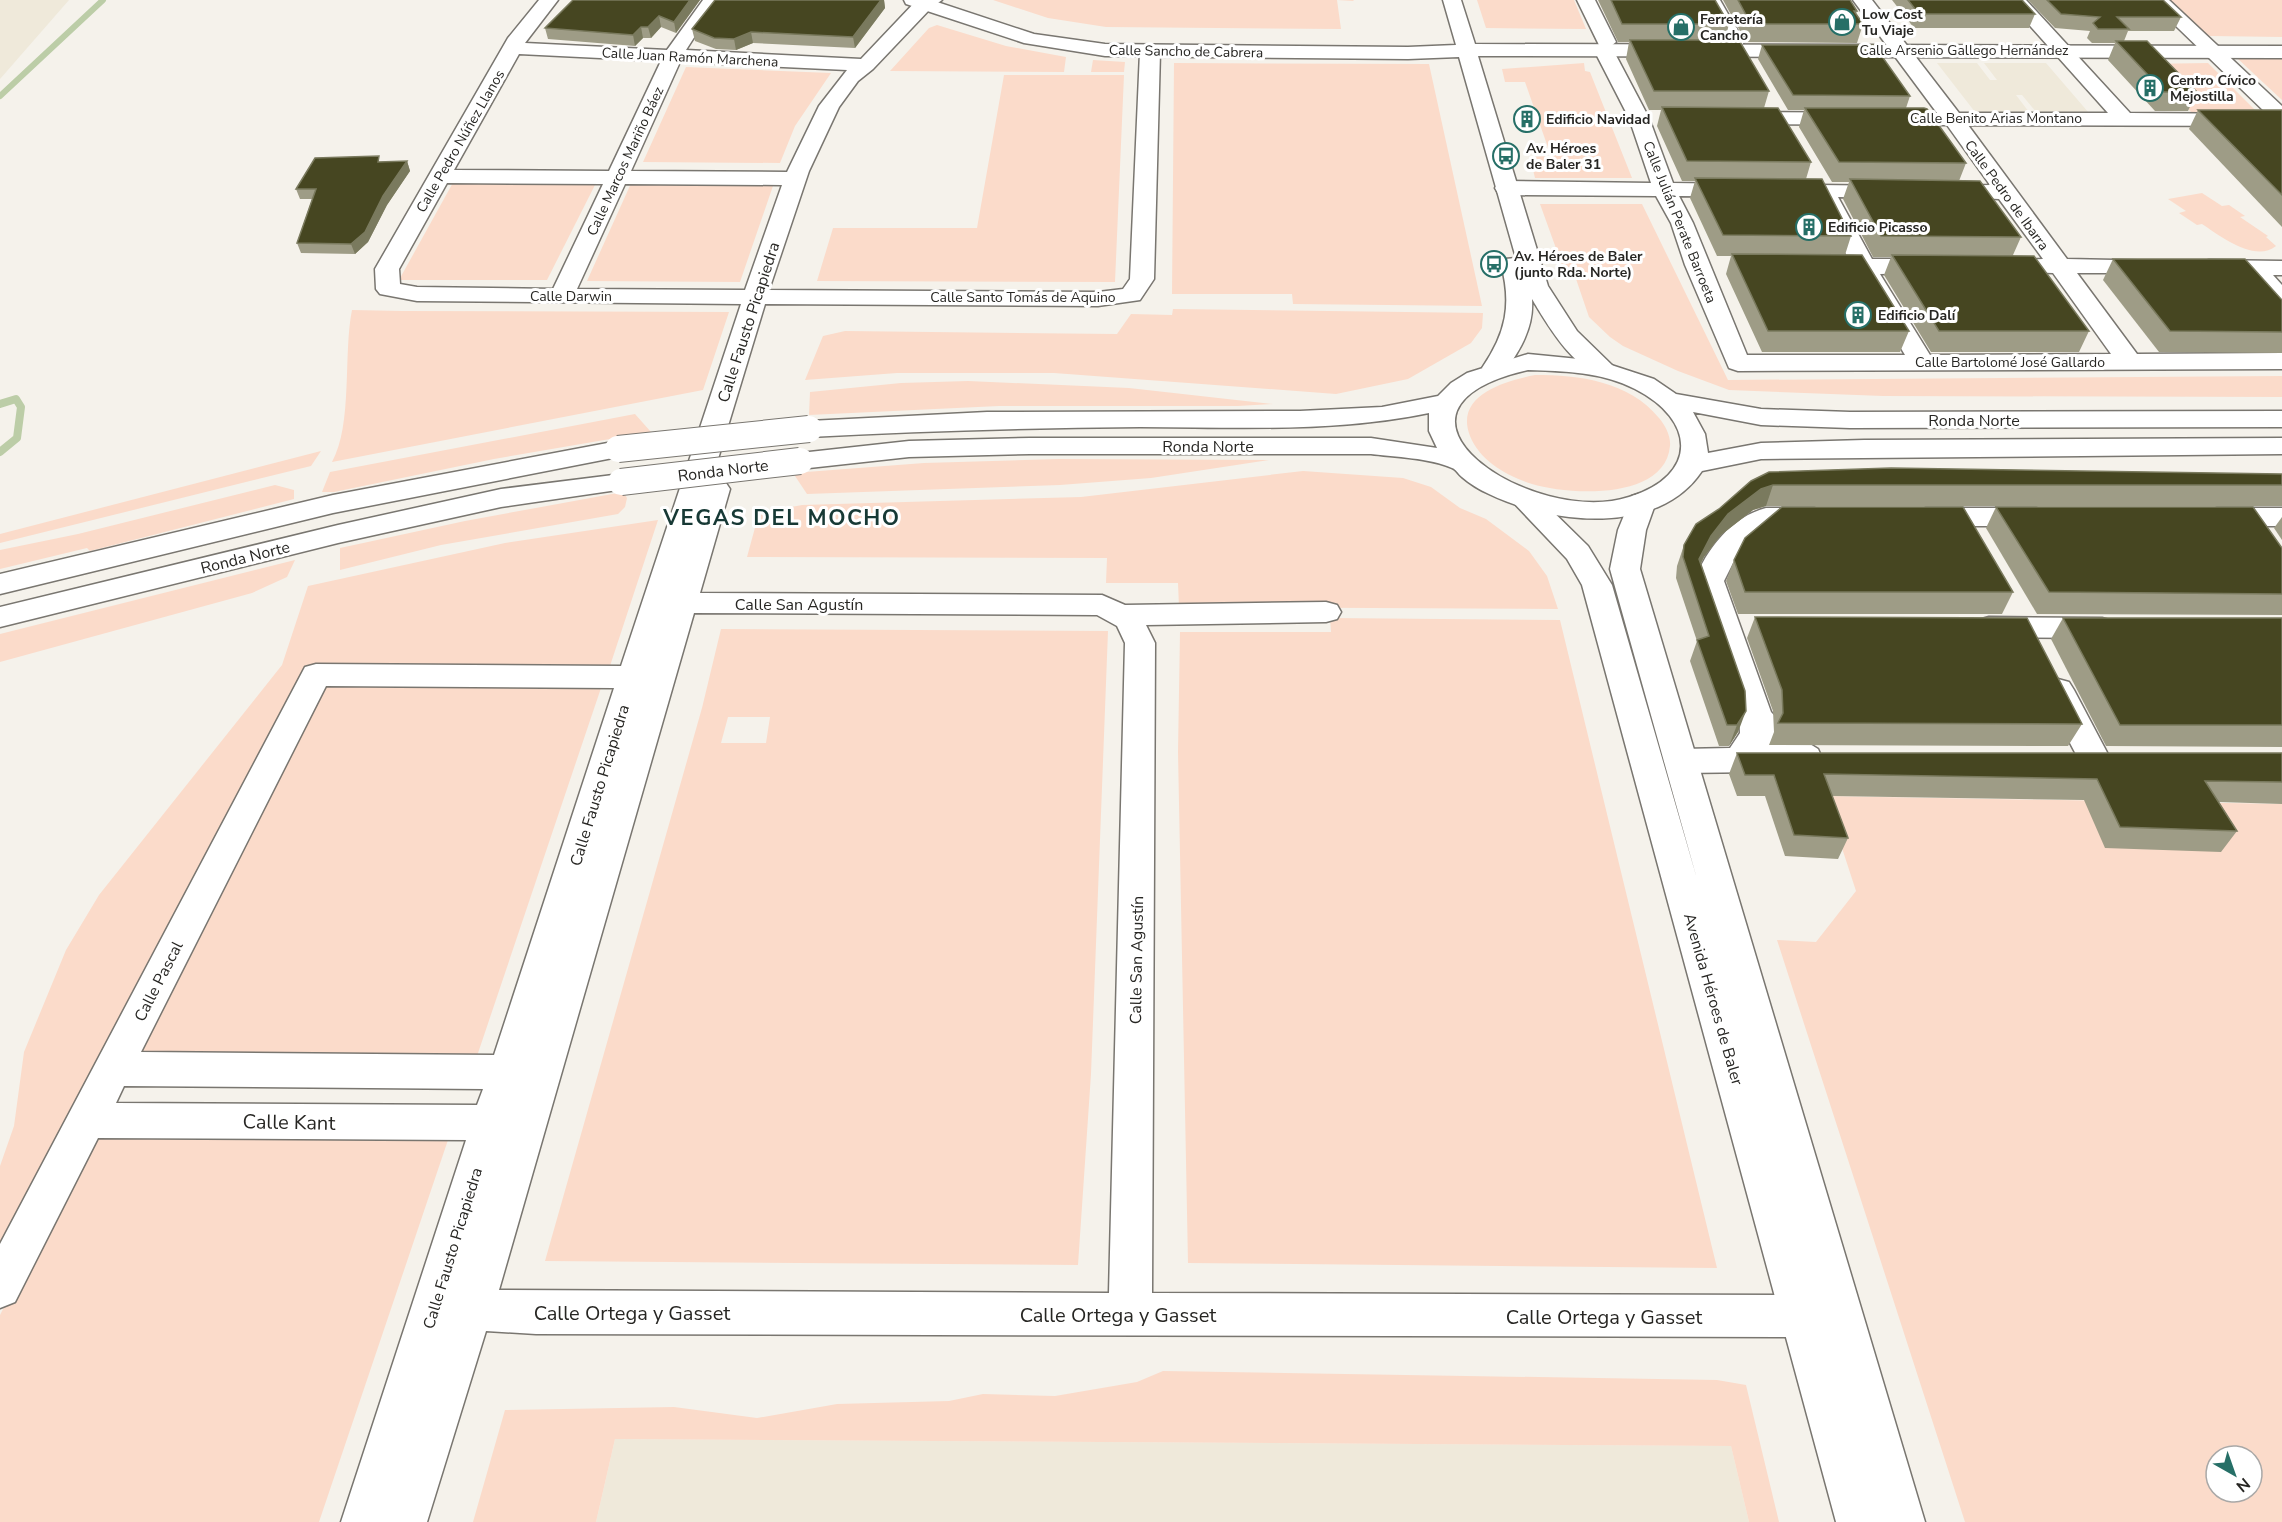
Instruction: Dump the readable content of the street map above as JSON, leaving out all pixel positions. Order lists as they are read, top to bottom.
{
  "streets": {
    "main road": [
      "Calle Arsenio Gallego Hernández",
      "Calle Sancho de Cabrera",
      "Calle Juan Ramón Marchena",
      "Calle Benito Arias Montano",
      "Calle Pedro Núñez Llanos",
      "Calle Marcos Mariño Báez",
      "Calle Pedro de Ibarra",
      "Calle Julián Perate Barroeta",
      "Calle Darwin",
      "Calle Santo Tomás de Aquino",
      "Calle Fausto Picapiedra",
      "Calle Bartolomé José Gallardo",
      "Ronda Norte",
      "Calle San Agustín",
      "Calle Pascal",
      "Avenida Héroes de Baler",
      "Calle Kant",
      "Calle Ortega y Gasset"
    ]
  },
  "crossings": [
    ["Calle Arsenio Gallego Hernández", "Calle Sancho de Cabrera"],
    ["Calle Arsenio Gallego Hernández", "Calle Pedro de Ibarra"],
    ["Calle Arsenio Gallego Hernández", "Calle Julián Perate Barroeta"],
    ["Calle Sancho de Cabrera", "Calle Santo Tomás de Aquino"],
    ["Calle Sancho de Cabrera", "Calle Fausto Picapiedra"],
    ["Calle Juan Ramón Marchena", "Calle Pedro Núñez Llanos"],
    ["Calle Juan Ramón Marchena", "Calle Marcos Mariño Báez"],
    ["Calle Juan Ramón Marchena", "Calle Fausto Picapiedra"],
    ["Calle Benito Arias Montano", "Calle Pedro de Ibarra"],
    ["Calle Pedro Núñez Llanos", "Calle Darwin"],
    ["Calle Marcos Mariño Báez", "Calle Darwin"],
    ["Calle Pedro de Ibarra", "Calle Bartolomé José Gallardo"],
    ["Calle Julián Perate Barroeta", "Calle Bartolomé José Gallardo"],
    ["Calle Darwin", "Calle Santo Tomás de Aquino"],
    ["Calle Darwin", "Calle Fausto Picapiedra"],
    ["Calle Santo Tomás de Aquino", "Calle Fausto Picapiedra"],
    ["Calle Fausto Picapiedra", "Calle San Agustín"],
    ["Calle Fausto Picapiedra", "Calle Pascal"],
    ["Calle Fausto Picapiedra", "Calle Kant"],
    ["Calle Fausto Picapiedra", "Calle Ortega y Gasset"],
    ["Ronda Norte", "Avenida Héroes de Baler"],
    ["Calle San Agustín", "Calle Ortega y Gasset"],
    ["Calle Pascal", "Calle Kant"],
    ["Avenida Héroes de Baler", "Calle Ortega y Gasset"]
  ],
  "districts": ["VEGAS DEL MOCHO"],
  "places": {
    "shop": ["Low Cost Tu Viaje", "Ferretería Cancho"],
    "building": [
      "Centro Cívico Mejostilla",
      "Edificio Navidad",
      "Edificio Picasso",
      "Edificio Dalí"
    ],
    "bus stop": ["Av. Héroes de Baler 31", "Av. Héroes de Baler (junto Rda. Norte)"]
  },
  "north": "bottom right"
}
